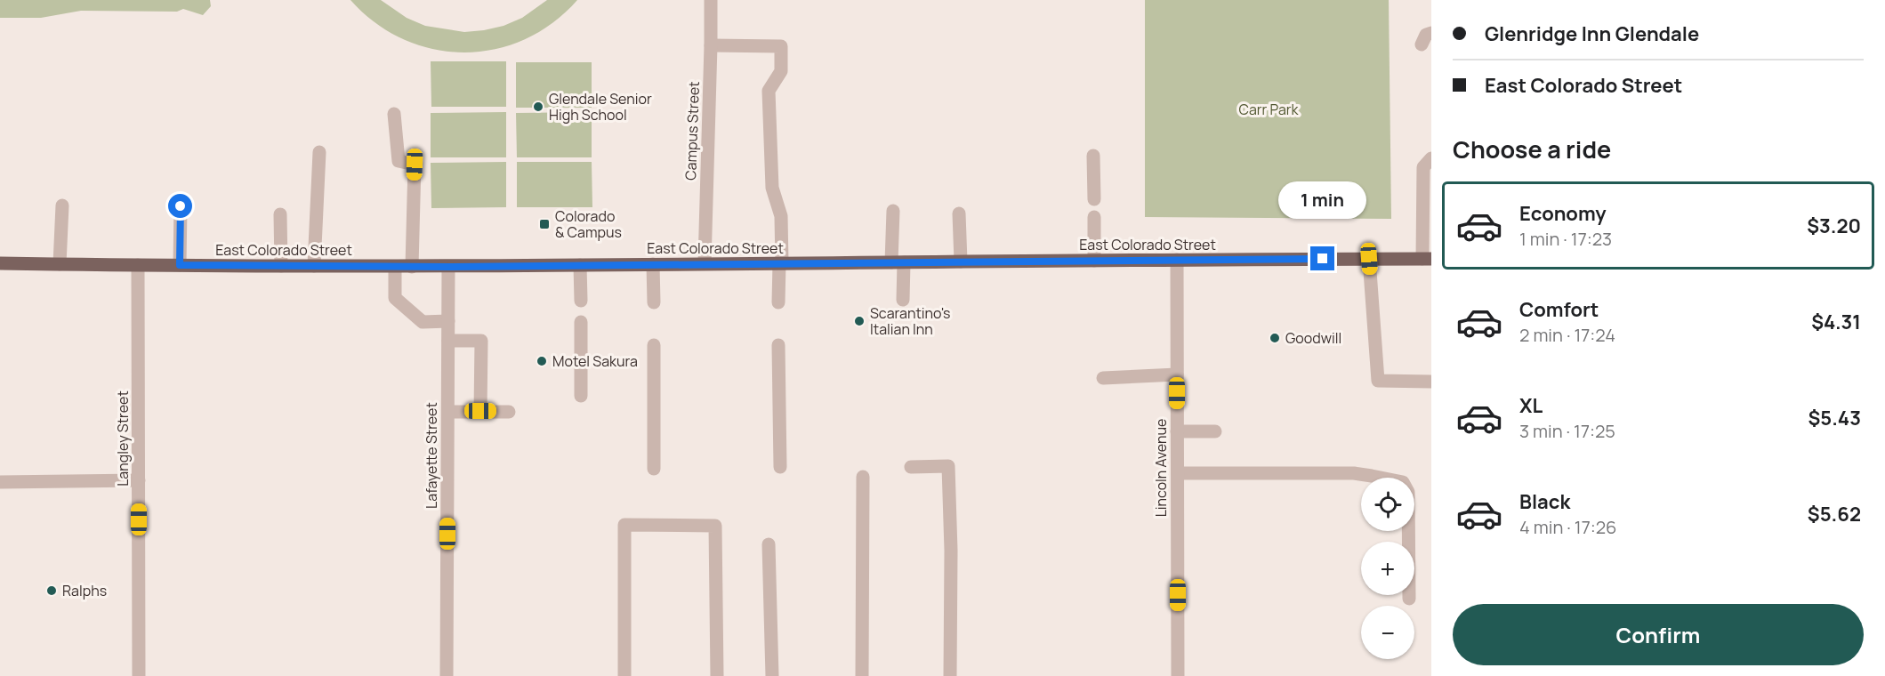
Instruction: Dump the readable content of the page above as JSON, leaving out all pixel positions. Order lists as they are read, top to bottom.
{
  "streets": {
    "main road": ["East Colorado Street"],
    "street": [
      "Campus Street",
      "Langley Street",
      "Lafayette Street",
      "Lincoln Avenue"
    ]
  },
  "crossings": [
    ["Campus Street", "East Colorado Street"],
    ["East Colorado Street", "Langley Street"],
    ["East Colorado Street", "Lafayette Street"],
    ["East Colorado Street", "Lincoln Avenue"]
  ],
  "parks": ["Carr Park"],
  "places": {
    "other": [
      "Glendale Senior High School",
      "Scarantino's Italian Inn",
      "Goodwill",
      "Motel Sakura",
      "Ralphs"
    ],
    "transit": ["Colorado & Campus"]
  },
  "page": {
    "banner": ["Glenridge Inn Glendale", "East Colorado Street"],
    "heading": "Choose a ride",
    "bubble": "1 min",
    "list": [
      {
        "name": "Economy",
        "note": "1 min · 17:23",
        "value": "$3.20"
      },
      {
        "name": "Comfort",
        "note": "2 min · 17:24",
        "value": "$4.31"
      },
      {
        "name": "XL",
        "note": "3 min · 17:25",
        "value": "$5.43"
      },
      {
        "name": "Black",
        "note": "4 min · 17:26",
        "value": "$5.62"
      }
    ],
    "map_buttons": ["+", "−"],
    "buttons": "Confirm"
  }
}
